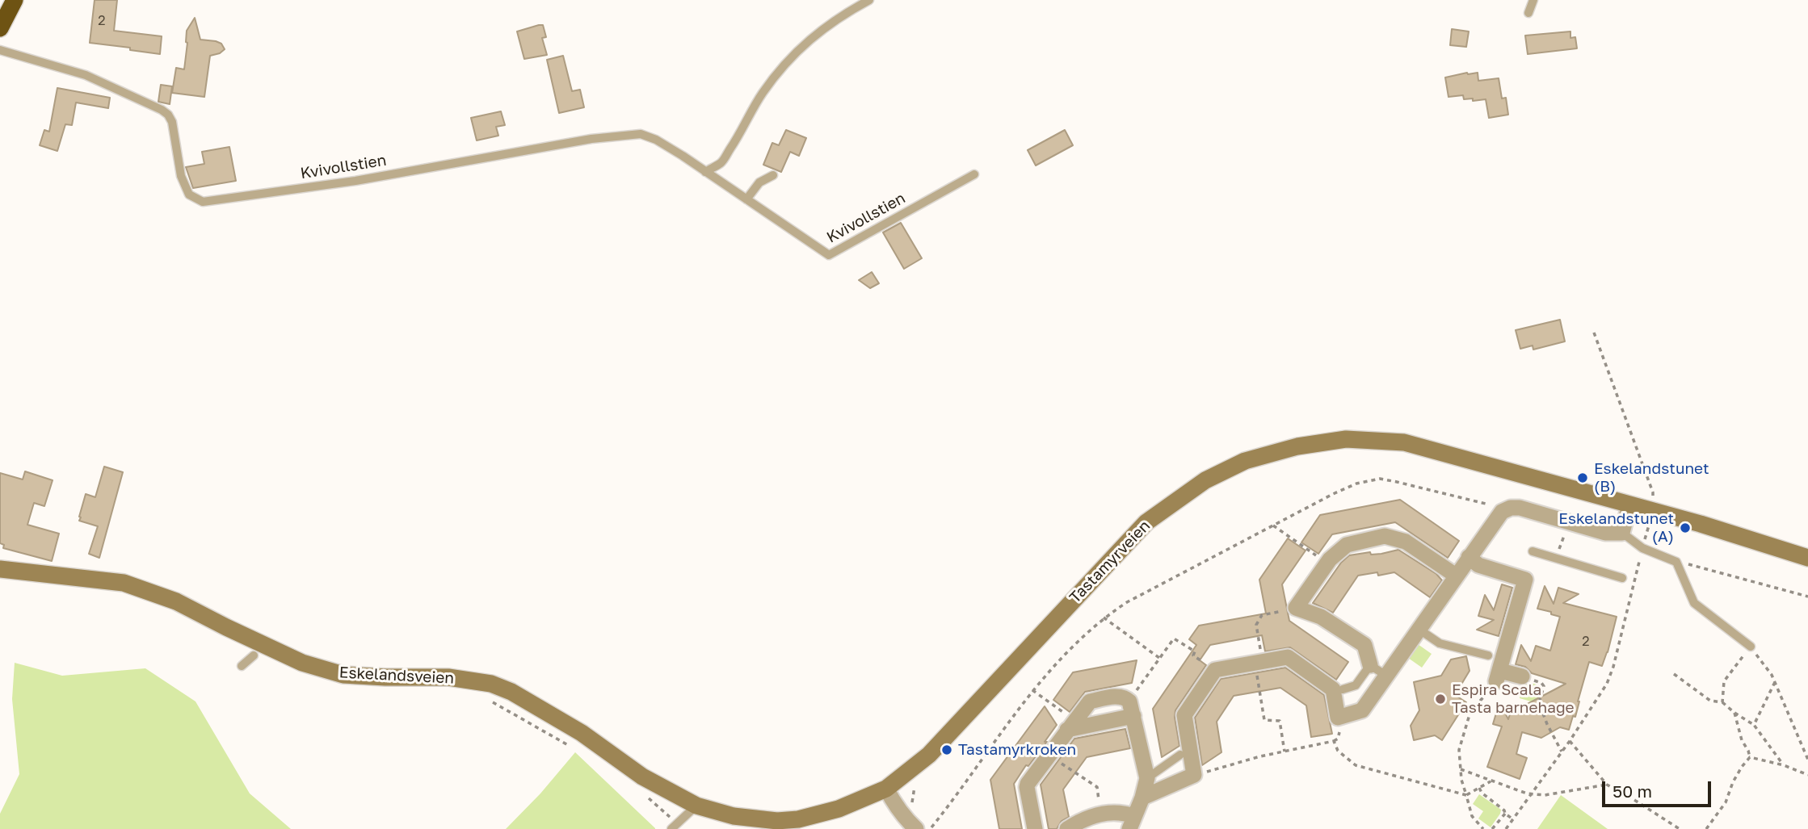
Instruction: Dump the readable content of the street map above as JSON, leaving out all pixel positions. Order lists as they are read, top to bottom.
{
  "streets": {
    "main road": ["Tastamyrveien", "Eskelandsveien"],
    "lane": ["Kvivollstien"]
  },
  "crossings": [
    ["Tastamyrveien", "Eskelandsveien"]
  ],
  "places": [
    "Eskelandstunet (B)",
    "Eskelandstunet (A)",
    "Espira Scala Tasta barnehage",
    "Tastamyrkroken"
  ],
  "house_numbers": ["2", "2"],
  "scale_bar": "50 m"
}
